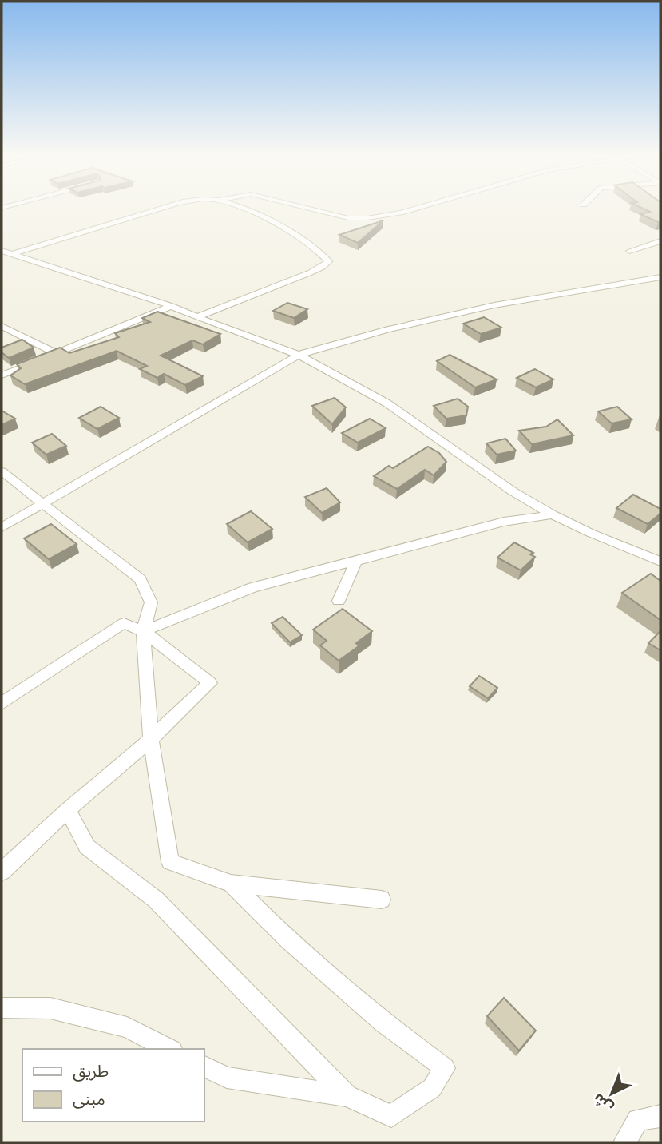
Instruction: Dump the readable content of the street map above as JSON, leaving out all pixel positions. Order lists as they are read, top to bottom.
{
  "legend": ["طريق", "مبنى"],
  "north": "bottom left"
}
